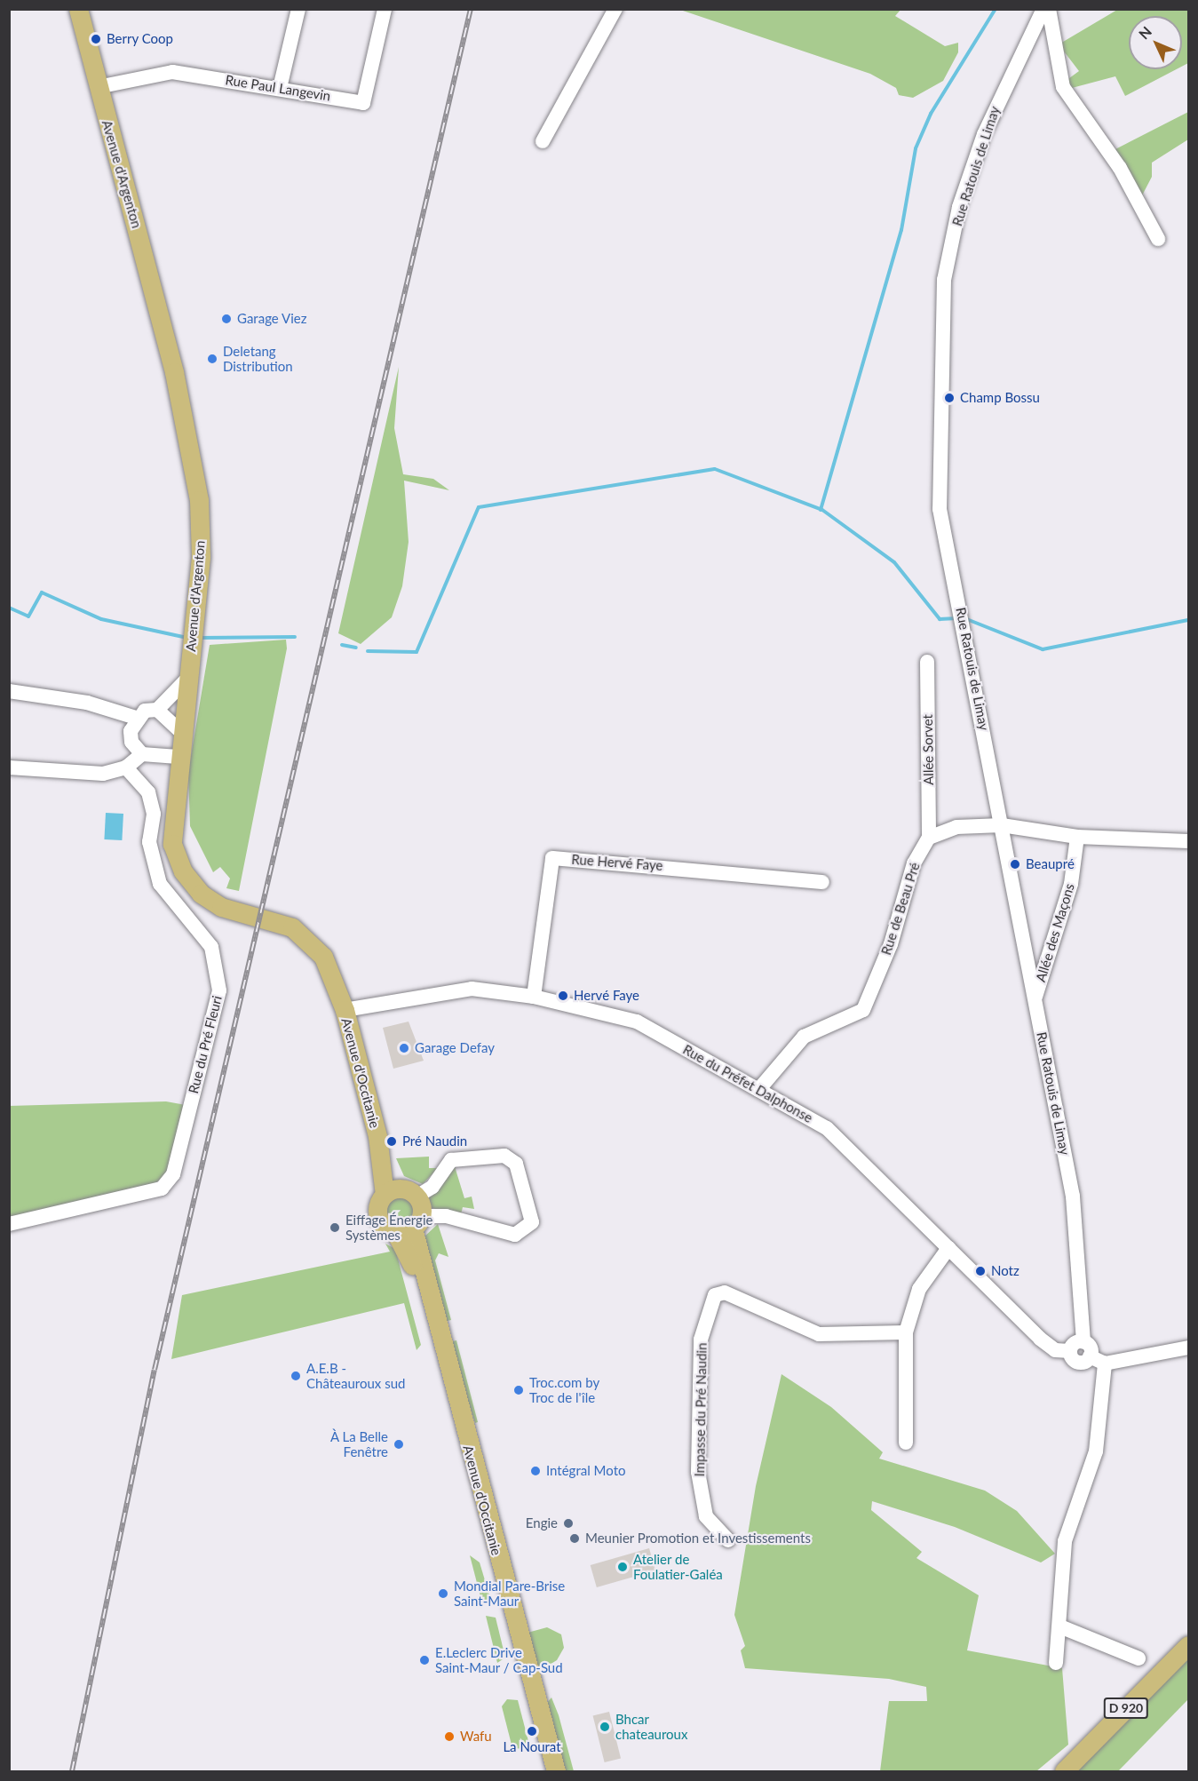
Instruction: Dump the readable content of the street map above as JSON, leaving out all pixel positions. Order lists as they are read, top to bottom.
{
  "streets": {
    "main road": ["Avenue d'Argenton", "Avenue d'Occitanie", "D 920"],
    "street": [
      "Rue Paul Langevin",
      "Rue Ratouis de Limay",
      "Allée Sorvet",
      "Rue Hervé Faye",
      "Rue de Beau Pré",
      "Allée des Maçons",
      "Rue du Pré Fleuri",
      "Rue du Préfet Dalphonse",
      "Impasse du Pré Naudin"
    ]
  },
  "crossings": [
    ["Rue Paul Langevin", "Avenue d'Argenton"],
    ["Rue Ratouis de Limay", "Allée des Maçons"],
    ["Rue Ratouis de Limay", "Rue du Préfet Dalphonse"],
    ["Avenue d'Argenton", "Avenue d'Occitanie"],
    ["Avenue d'Argenton", "Rue du Préfet Dalphonse"],
    ["Allée Sorvet", "Rue de Beau Pré"],
    ["Rue Hervé Faye", "Rue du Préfet Dalphonse"],
    ["Rue de Beau Pré", "Rue du Préfet Dalphonse"],
    ["Avenue d'Occitanie", "Rue du Préfet Dalphonse"]
  ],
  "places": [
    "Berry Coop",
    "Garage Viez",
    "Deletang Distribution",
    "Champ Bossu",
    "Beaupré",
    "Hervé Faye",
    "Garage Defay",
    "Pré Naudin",
    "Eiffage Énergie Systèmes",
    "Notz",
    "A.E.B - Châteauroux sud",
    "Troc.com by Troc de l'île",
    "À La Belle Fenêtre",
    "Intégral Moto",
    "Engie",
    "Meunier Promotion et Investissements",
    "Atelier de Foulatier-Galéa",
    "Mondial Pare-Brise Saint-Maur",
    "E.Leclerc Drive Saint-Maur / Cap-Sud",
    "Bhcar chateauroux",
    "La Nourat",
    "Wafu"
  ],
  "north": "top left"
}
